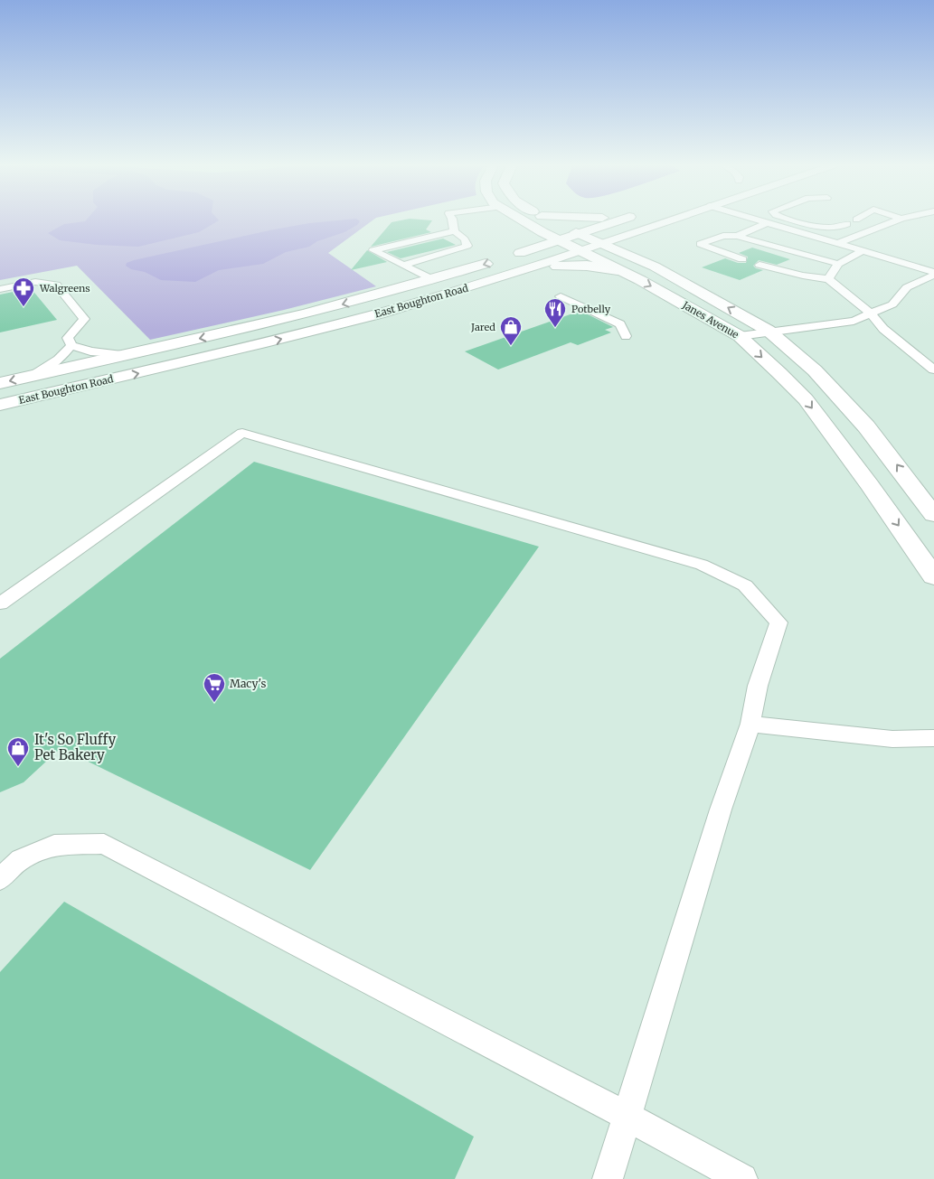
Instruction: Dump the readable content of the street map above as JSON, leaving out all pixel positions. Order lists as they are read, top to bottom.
{
  "streets": {
    "main road": ["East Boughton Road", "Janes Avenue"]
  },
  "crossings": [
    ["East Boughton Road", "Janes Avenue"]
  ],
  "places": {
    "pharmacy": ["Walgreens"],
    "restaurant": ["Potbelly"],
    "shop": ["Jared", "It's So Fluffy Pet Bakery"],
    "supermarket": ["Macy's"]
  }
}
